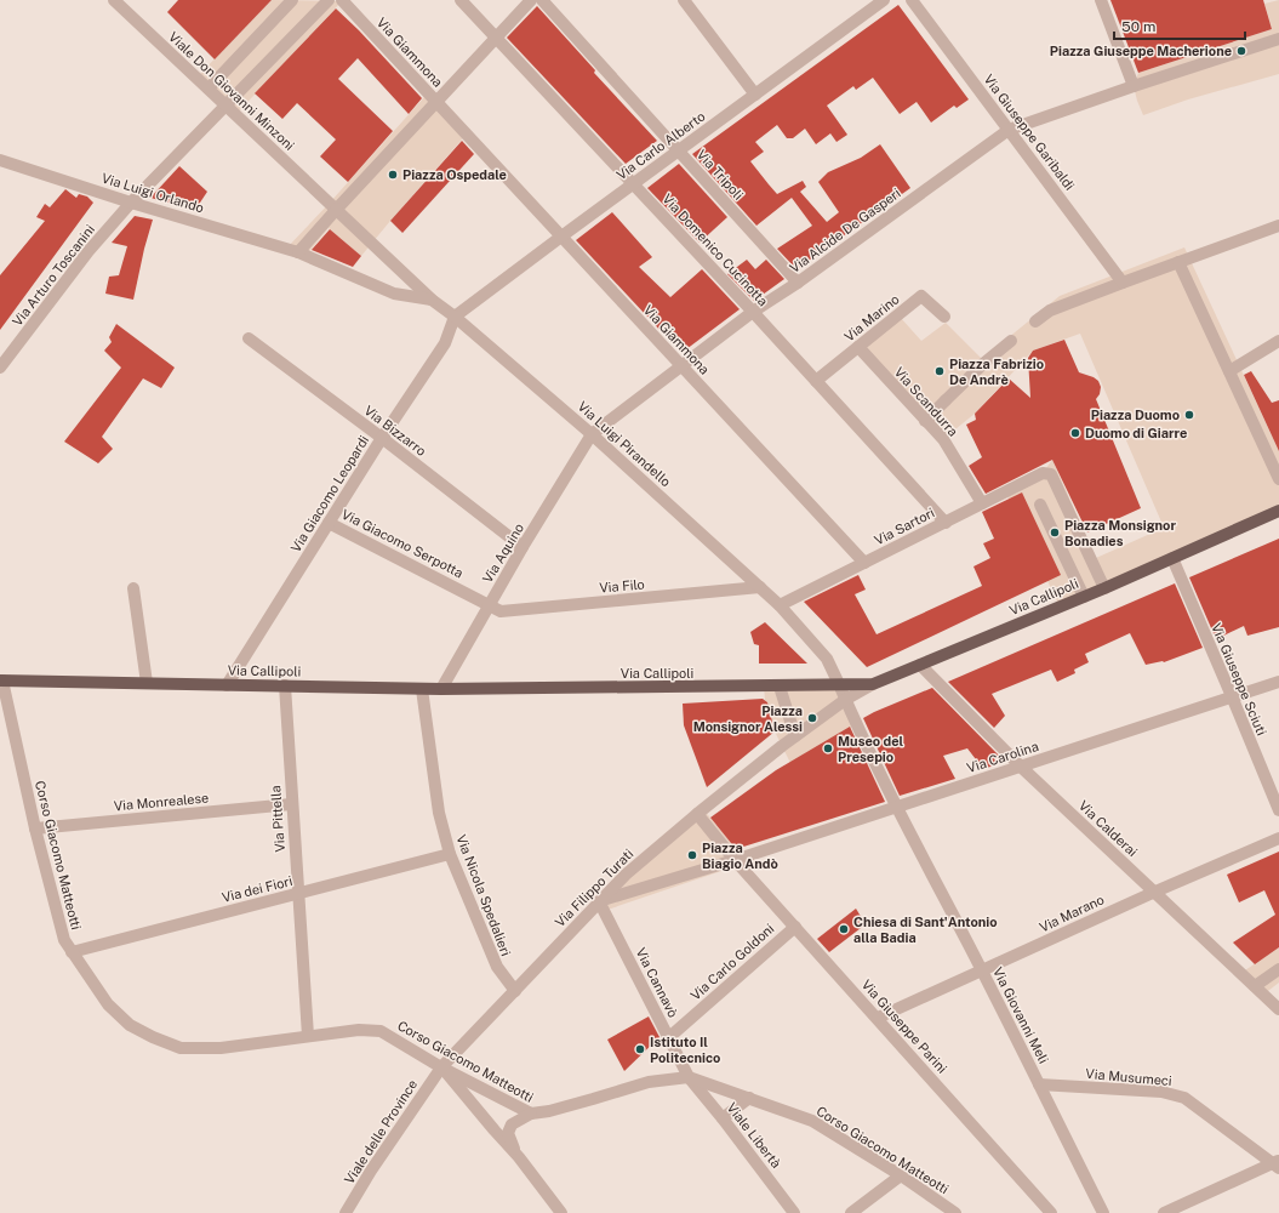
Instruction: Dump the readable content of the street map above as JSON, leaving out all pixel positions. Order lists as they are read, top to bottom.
{
  "streets": {
    "main road": ["Via Callipoli"],
    "street": [
      "Via Giammona",
      "Viale Don Giovanni Minzoni",
      "Via Giuseppe Garibaldi",
      "Via Carlo Alberto",
      "Via Tripoli",
      "Via Luigi Orlando",
      "Via Alcide De Gasperi",
      "Via Domenico Cucinotta",
      "Via Arturo Toscanini",
      "Via Marino",
      "Via Scandurra",
      "Via Bizzarro",
      "Via Luigi Pirandello",
      "Via Giacomo Leopardi",
      "Via Sartori",
      "Via Giacomo Serpotta",
      "Via Aquino",
      "Via Filo",
      "Via Giuseppe Sciuti",
      "Via Carolina",
      "Via Monrealese",
      "Via Pittella",
      "Via Calderai",
      "Corso Giacomo Matteotti",
      "Via Filippo Turati",
      "Via dei Fiori",
      "Via Nicola Spedalieri",
      "Via Marano",
      "Via Carlo Goldoni",
      "Via Cannavò",
      "Via Giovanni Meli",
      "Via Giuseppe Parini",
      "Via Musumeci",
      "Viale delle Province",
      "Viale Libertà"
    ]
  },
  "crossings": [
    ["Via Giammona", "Via Carlo Alberto"],
    ["Via Giammona", "Via Alcide De Gasperi"],
    ["Via Giammona", "Via Sartori"],
    ["Viale Don Giovanni Minzoni", "Via Arturo Toscanini"],
    ["Viale Don Giovanni Minzoni", "Via Luigi Pirandello"],
    ["Via Giuseppe Garibaldi", "Via Alcide De Gasperi"],
    ["Via Carlo Alberto", "Via Tripoli"],
    ["Via Carlo Alberto", "Via Domenico Cucinotta"],
    ["Via Carlo Alberto", "Via Luigi Pirandello"],
    ["Via Carlo Alberto", "Via Giacomo Leopardi"],
    ["Via Tripoli", "Via Alcide De Gasperi"],
    ["Via Luigi Orlando", "Via Arturo Toscanini"],
    ["Via Luigi Orlando", "Via Luigi Pirandello"],
    ["Via Alcide De Gasperi", "Via Domenico Cucinotta"],
    ["Via Alcide De Gasperi", "Via Luigi Pirandello"],
    ["Via Alcide De Gasperi", "Via Aquino"],
    ["Via Domenico Cucinotta", "Via Marino"],
    ["Via Domenico Cucinotta", "Via Sartori"],
    ["Via Marino", "Via Scandurra"],
    ["Via Scandurra", "Via Sartori"],
    ["Via Bizzarro", "Via Giacomo Leopardi"],
    ["Via Bizzarro", "Via Aquino"],
    ["Via Luigi Pirandello", "Via Giacomo Leopardi"],
    ["Via Luigi Pirandello", "Via Sartori"],
    ["Via Luigi Pirandello", "Via Aquino"],
    ["Via Luigi Pirandello", "Via Filo"],
    ["Via Luigi Pirandello", "Via Callipoli"],
    ["Via Luigi Pirandello", "Via Filippo Turati"],
    ["Via Luigi Pirandello", "Via Giovanni Meli"],
    ["Via Giacomo Leopardi", "Via Giacomo Serpotta"],
    ["Via Giacomo Leopardi", "Via Callipoli"],
    ["Via Sartori", "Via Callipoli"],
    ["Via Giacomo Serpotta", "Via Aquino"],
    ["Via Giacomo Serpotta", "Via Filo"],
    ["Via Aquino", "Via Filo"],
    ["Via Aquino", "Via Callipoli"],
    ["Via Callipoli", "Via Giuseppe Sciuti"],
    ["Via Callipoli", "Via Pittella"],
    ["Via Callipoli", "Via Calderai"],
    ["Via Callipoli", "Corso Giacomo Matteotti"],
    ["Via Callipoli", "Via Filippo Turati"],
    ["Via Callipoli", "Via Nicola Spedalieri"],
    ["Via Giuseppe Sciuti", "Via Carolina"],
    ["Via Carolina", "Via Calderai"],
    ["Via Carolina", "Via Filippo Turati"],
    ["Via Carolina", "Via Cannavò"],
    ["Via Carolina", "Via Giovanni Meli"],
    ["Via Carolina", "Via Giuseppe Parini"],
    ["Via Monrealese", "Via Pittella"],
    ["Via Monrealese", "Corso Giacomo Matteotti"],
    ["Via Pittella", "Corso Giacomo Matteotti"],
    ["Via Pittella", "Via dei Fiori"],
    ["Via Calderai", "Via Marano"],
    ["Corso Giacomo Matteotti", "Via Filippo Turati"],
    ["Corso Giacomo Matteotti", "Via dei Fiori"],
    ["Corso Giacomo Matteotti", "Via Cannavò"],
    ["Corso Giacomo Matteotti", "Viale delle Province"],
    ["Corso Giacomo Matteotti", "Viale Libertà"],
    ["Via Filippo Turati", "Via Nicola Spedalieri"],
    ["Via Filippo Turati", "Via Cannavò"],
    ["Via Filippo Turati", "Via Giovanni Meli"],
    ["Via Filippo Turati", "Via Giuseppe Parini"],
    ["Via Filippo Turati", "Viale delle Province"],
    ["Via dei Fiori", "Via Nicola Spedalieri"],
    ["Via Marano", "Via Giovanni Meli"],
    ["Via Marano", "Via Giuseppe Parini"],
    ["Via Carlo Goldoni", "Via Cannavò"],
    ["Via Carlo Goldoni", "Via Giuseppe Parini"],
    ["Via Cannavò", "Viale Libertà"],
    ["Via Giovanni Meli", "Via Musumeci"]
  ],
  "places": [
    "Piazza Giuseppe Macherione",
    "Piazza Ospedale",
    "Piazza Fabrizio De Andrè",
    "Piazza Duomo",
    "Duomo di Giarre",
    "Piazza Monsignor Bonadies",
    "Piazza Monsignor Alessi",
    "Museo del Presepio",
    "Piazza Biagio Andò",
    "Chiesa di Sant'Antonio alla Badia",
    "Istituto Il Politecnico"
  ],
  "scale_bar": "50 m"
}
